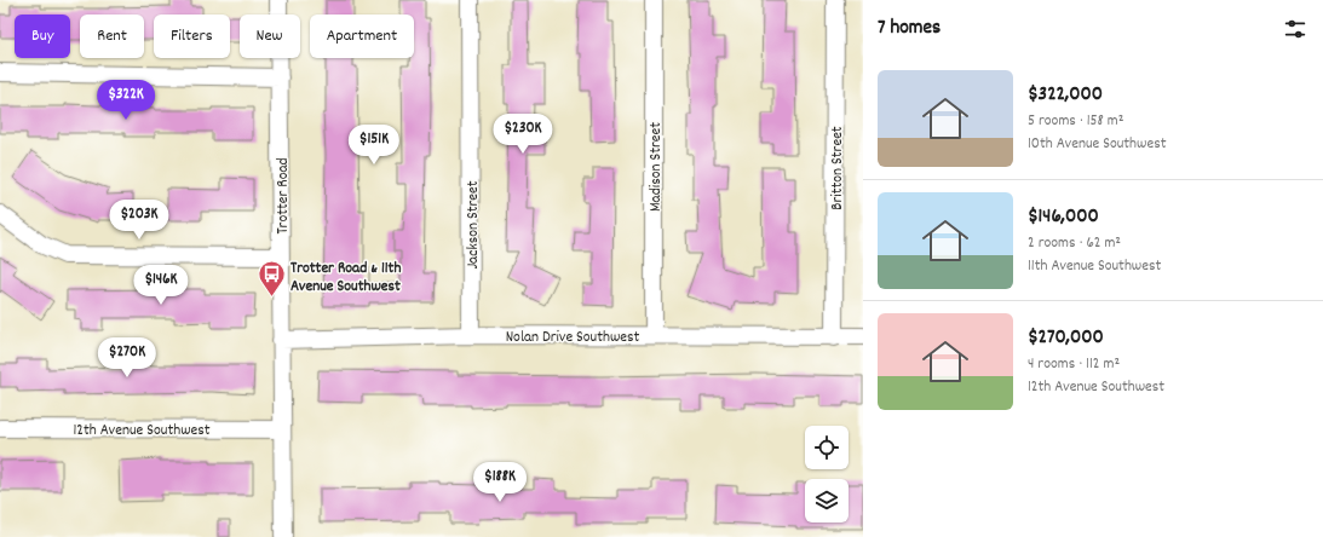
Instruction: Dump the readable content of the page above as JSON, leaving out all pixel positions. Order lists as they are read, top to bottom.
{
  "streets": {
    "street": [
      "Madison Street",
      "Britton Street",
      "Trotter Road",
      "Jackson Street",
      "Nolan Drive Southwest",
      "12th Avenue Southwest"
    ]
  },
  "crossings": [
    ["Madison Street", "Nolan Drive Southwest"],
    ["Britton Street", "Nolan Drive Southwest"],
    ["Trotter Road", "Nolan Drive Southwest"],
    ["Trotter Road", "12th Avenue Southwest"],
    ["Jackson Street", "Nolan Drive Southwest"]
  ],
  "places": {
    "bus stop": ["Trotter Road & 11th Avenue Southwest"]
  },
  "page": {
    "heading": "7 homes",
    "chip": [
      "Buy",
      "Rent",
      "Filters",
      "New",
      "Apartment"
    ],
    "list": [
      {
        "name": "$322,000",
        "note": "5 rooms · 158 m² · 10th Avenue Southwest"
      },
      {
        "name": "$146,000",
        "note": "2 rooms · 62 m² · 11th Avenue Southwest"
      },
      {
        "name": "$270,000",
        "note": "4 rooms · 112 m² · 12th Avenue Southwest"
      }
    ],
    "price": [
      "$322K",
      "$230K",
      "$151K",
      "$203K",
      "$146K",
      "$270K",
      "$188K"
    ]
  }
}
